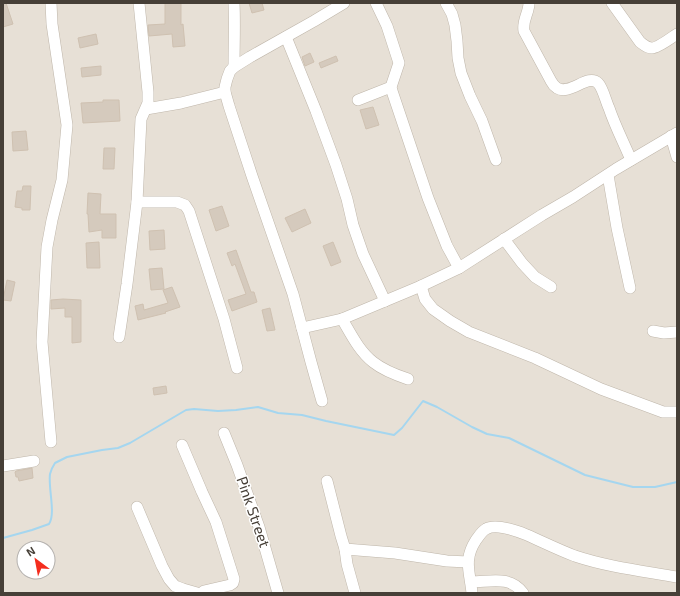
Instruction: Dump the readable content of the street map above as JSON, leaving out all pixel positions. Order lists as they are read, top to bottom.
{
  "streets": {
    "street": ["Pink Street"]
  },
  "north": "top left"
}
